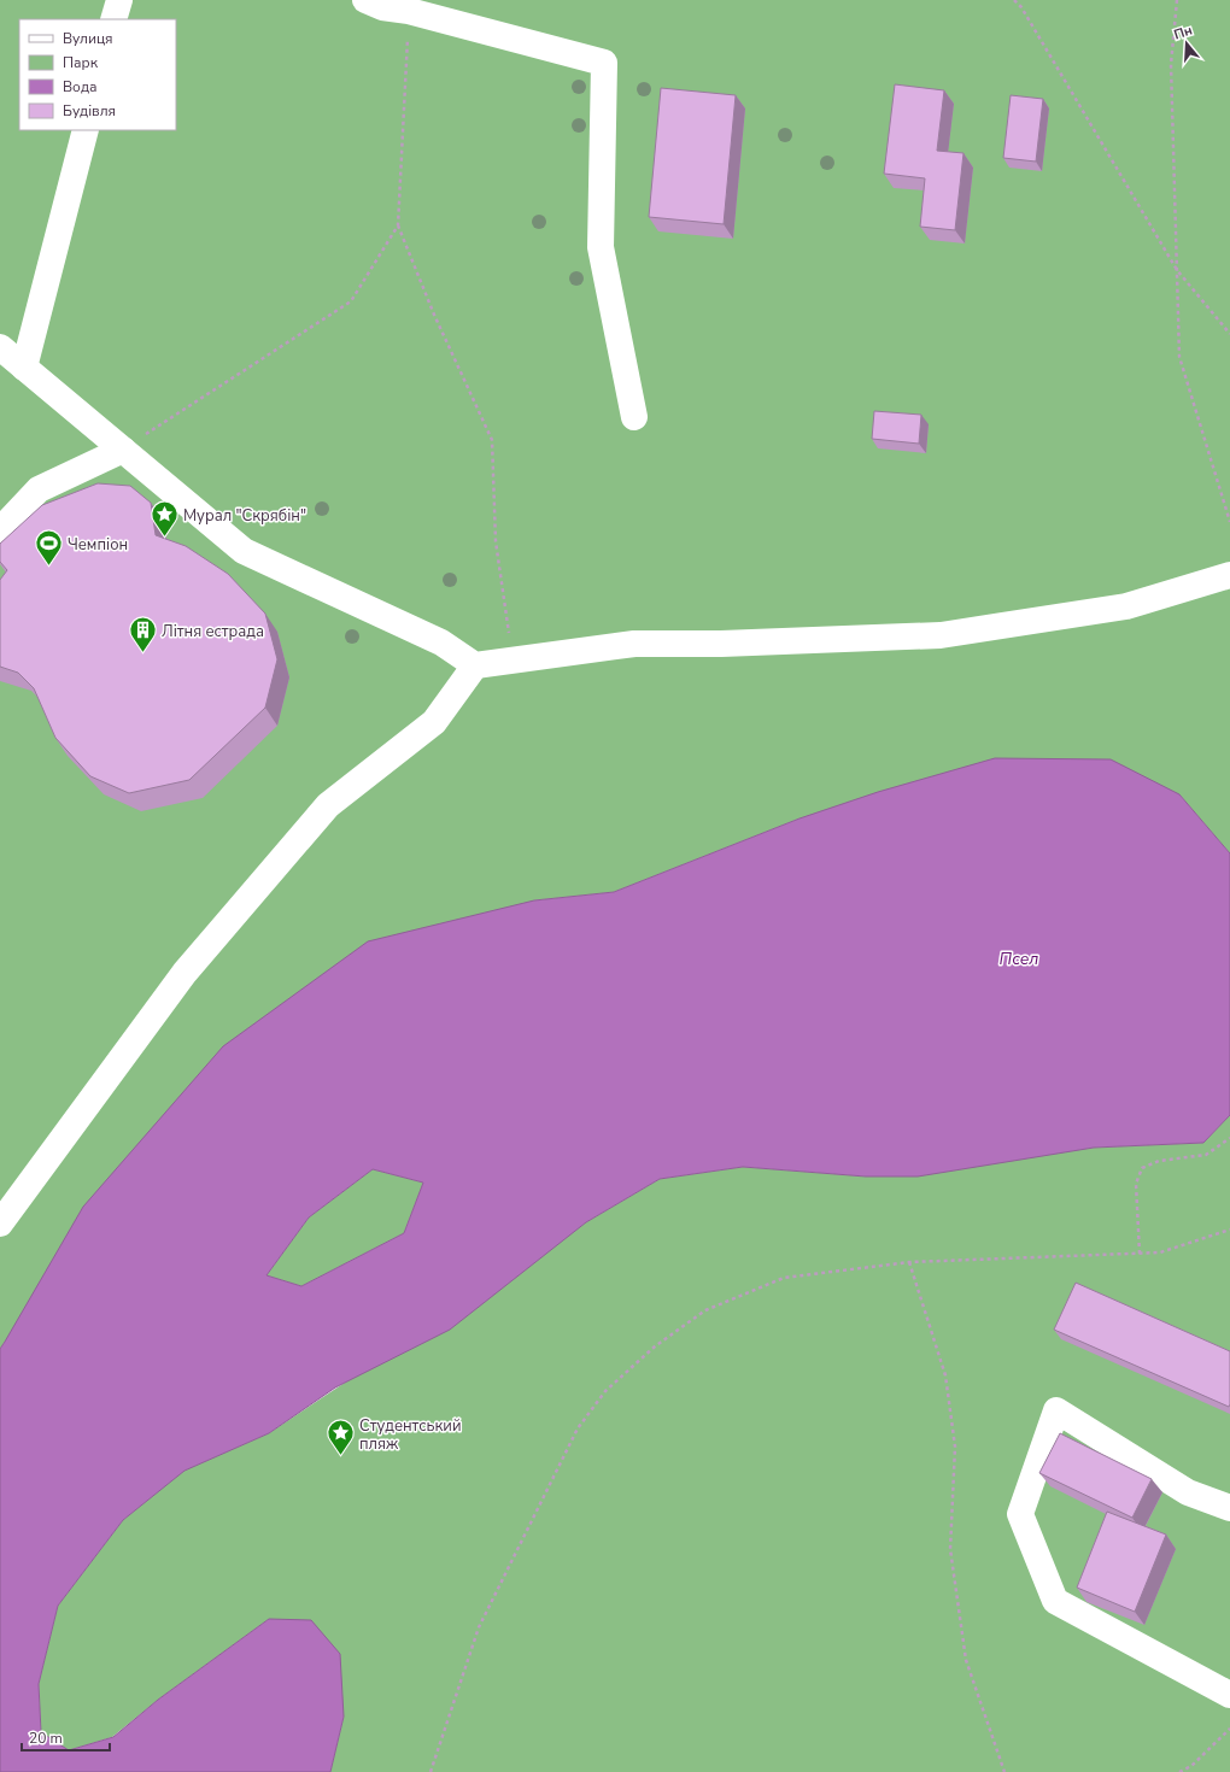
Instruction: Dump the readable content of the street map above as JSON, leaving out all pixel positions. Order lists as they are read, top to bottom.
{
  "water": ["Псел"],
  "places": {
    "place": ["Мурал \"Скрябін\"", "Студентський пляж"],
    "sports": ["Чемпіон"],
    "building": ["Літня естрада"]
  },
  "legend": [
    "Вулиця",
    "Парк",
    "Вода",
    "Будівля"
  ],
  "scale_bar": "20 m",
  "north": "top"
}
